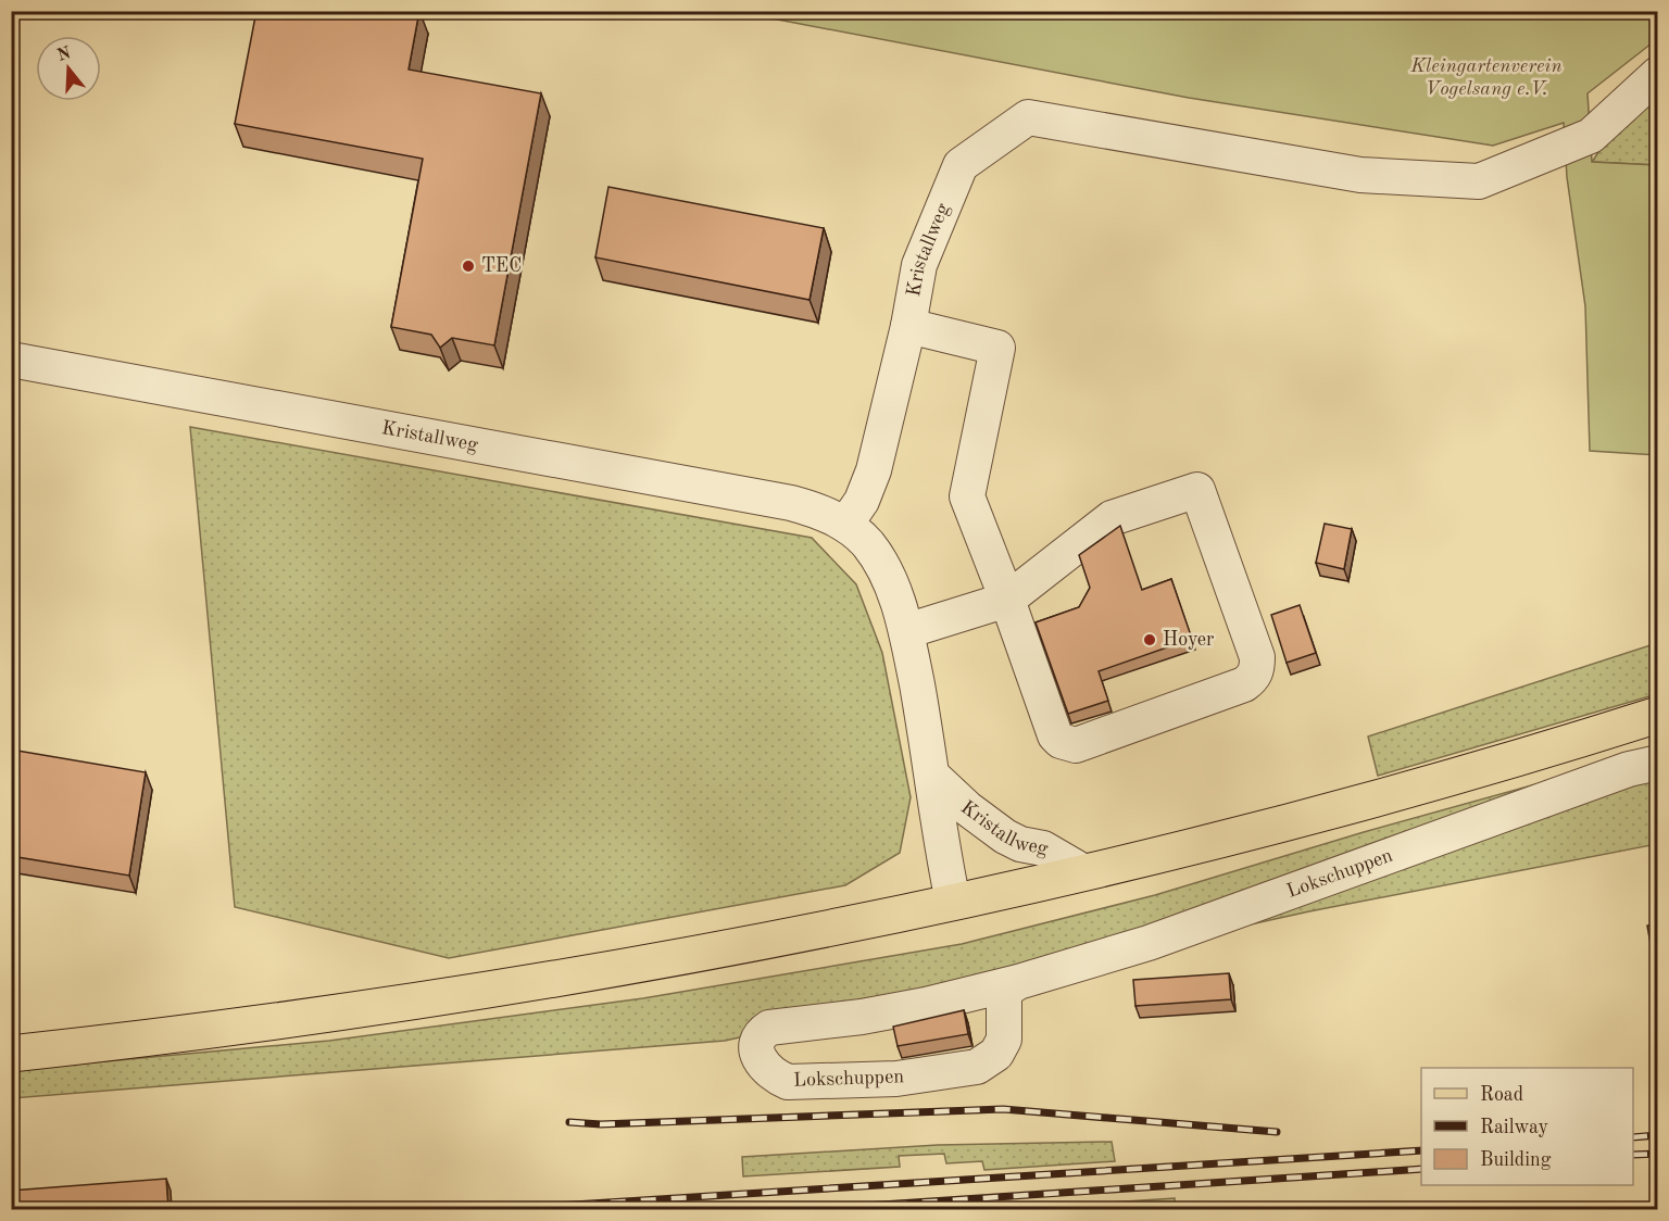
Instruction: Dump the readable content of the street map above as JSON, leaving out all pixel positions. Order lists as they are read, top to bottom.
{
  "streets": {
    "street": ["Kristallweg", "Lokschuppen"]
  },
  "parks": ["Kleingartenverein Vogelsang e.V."],
  "places": ["TEC", "Hoyer"],
  "legend": ["Road", "Railway", "Building"],
  "north": "top"
}
